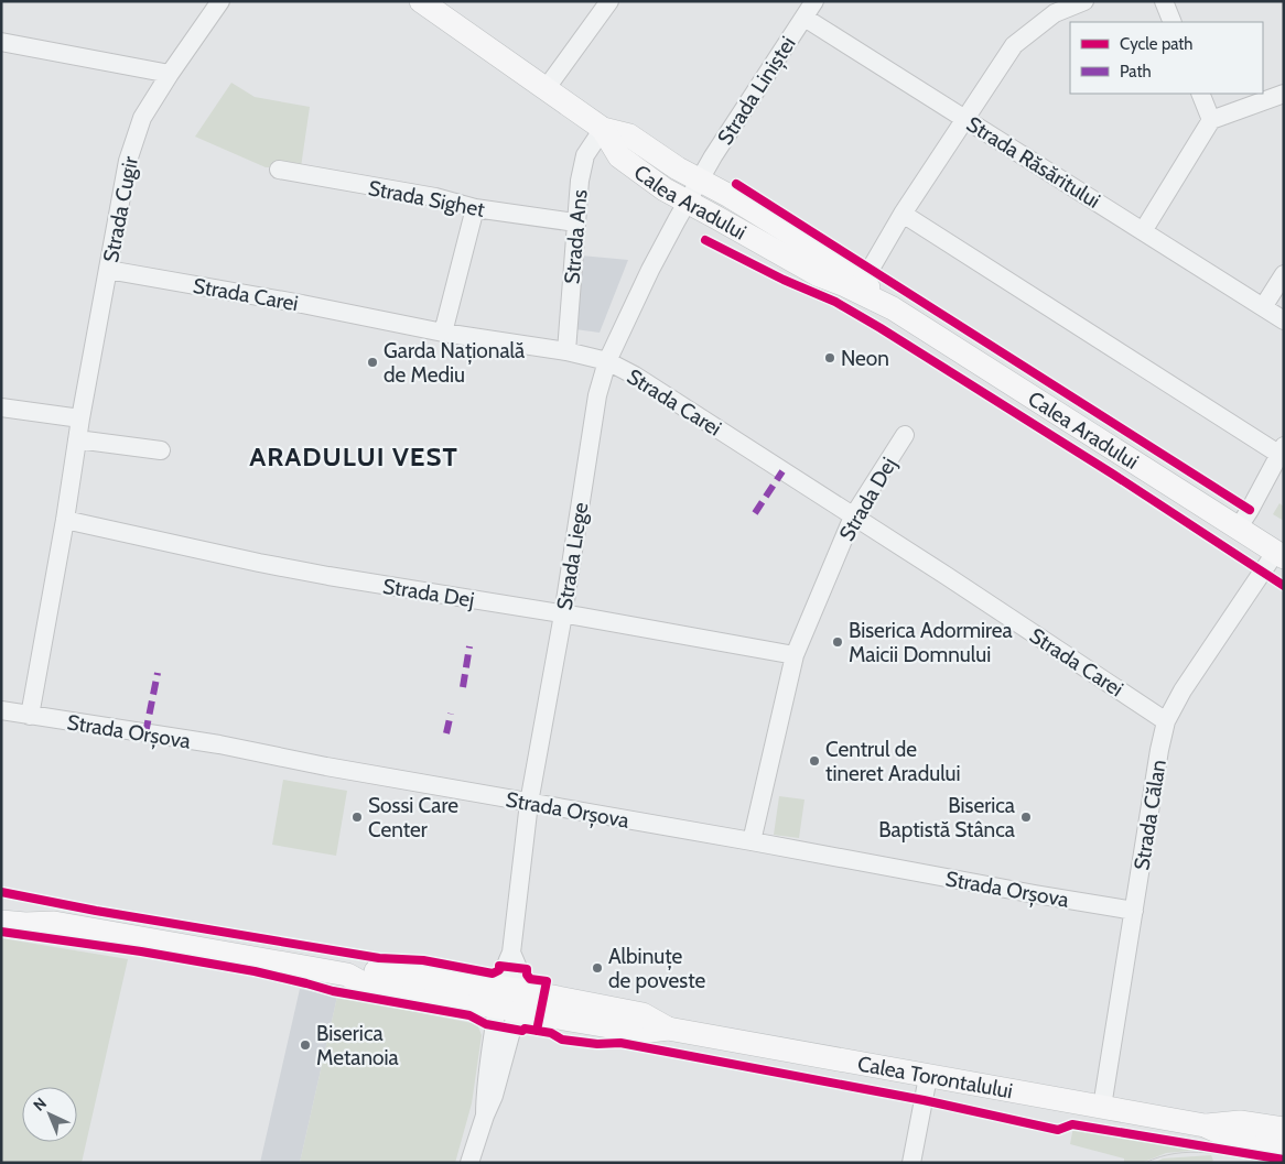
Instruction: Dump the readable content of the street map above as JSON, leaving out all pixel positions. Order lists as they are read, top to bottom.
{
  "streets": {
    "main road": ["Calea Aradului", "Calea Torontalului"],
    "street": [
      "Strada Liniștei",
      "Strada Răsăritului",
      "Strada Sighet",
      "Strada Cugir",
      "Strada Ans",
      "Strada Carei",
      "Strada Dej",
      "Strada Liege",
      "Strada Orșova",
      "Strada Călan"
    ]
  },
  "crossings": [
    ["Strada Liniștei", "Strada Răsăritului"],
    ["Strada Liniștei", "Calea Aradului"],
    ["Strada Liniștei", "Strada Liege"],
    ["Strada Sighet", "Strada Ans"],
    ["Calea Aradului", "Strada Ans"],
    ["Calea Aradului", "Strada Liege"],
    ["Calea Aradului", "Strada Călan"],
    ["Strada Cugir", "Strada Carei"],
    ["Strada Cugir", "Strada Dej"],
    ["Strada Cugir", "Strada Orșova"],
    ["Strada Ans", "Strada Carei"],
    ["Strada Carei", "Strada Dej"],
    ["Strada Carei", "Strada Liege"],
    ["Strada Carei", "Strada Călan"],
    ["Strada Dej", "Strada Liege"],
    ["Strada Dej", "Strada Orșova"],
    ["Strada Liege", "Strada Orșova"],
    ["Strada Liege", "Calea Torontalului"],
    ["Strada Orșova", "Strada Călan"],
    ["Strada Călan", "Calea Torontalului"]
  ],
  "districts": ["ARADULUI VEST"],
  "places": [
    "Neon",
    "Garda Națională de Mediu",
    "Biserica Adormirea Maicii Domnului",
    "Centrul de tineret Aradului",
    "Sossi Care Center",
    "Biserica Baptistă Stânca",
    "Albinuțe de poveste",
    "Biserica Metanoia"
  ],
  "legend": ["Cycle path", "Path"],
  "north": "top left"
}
